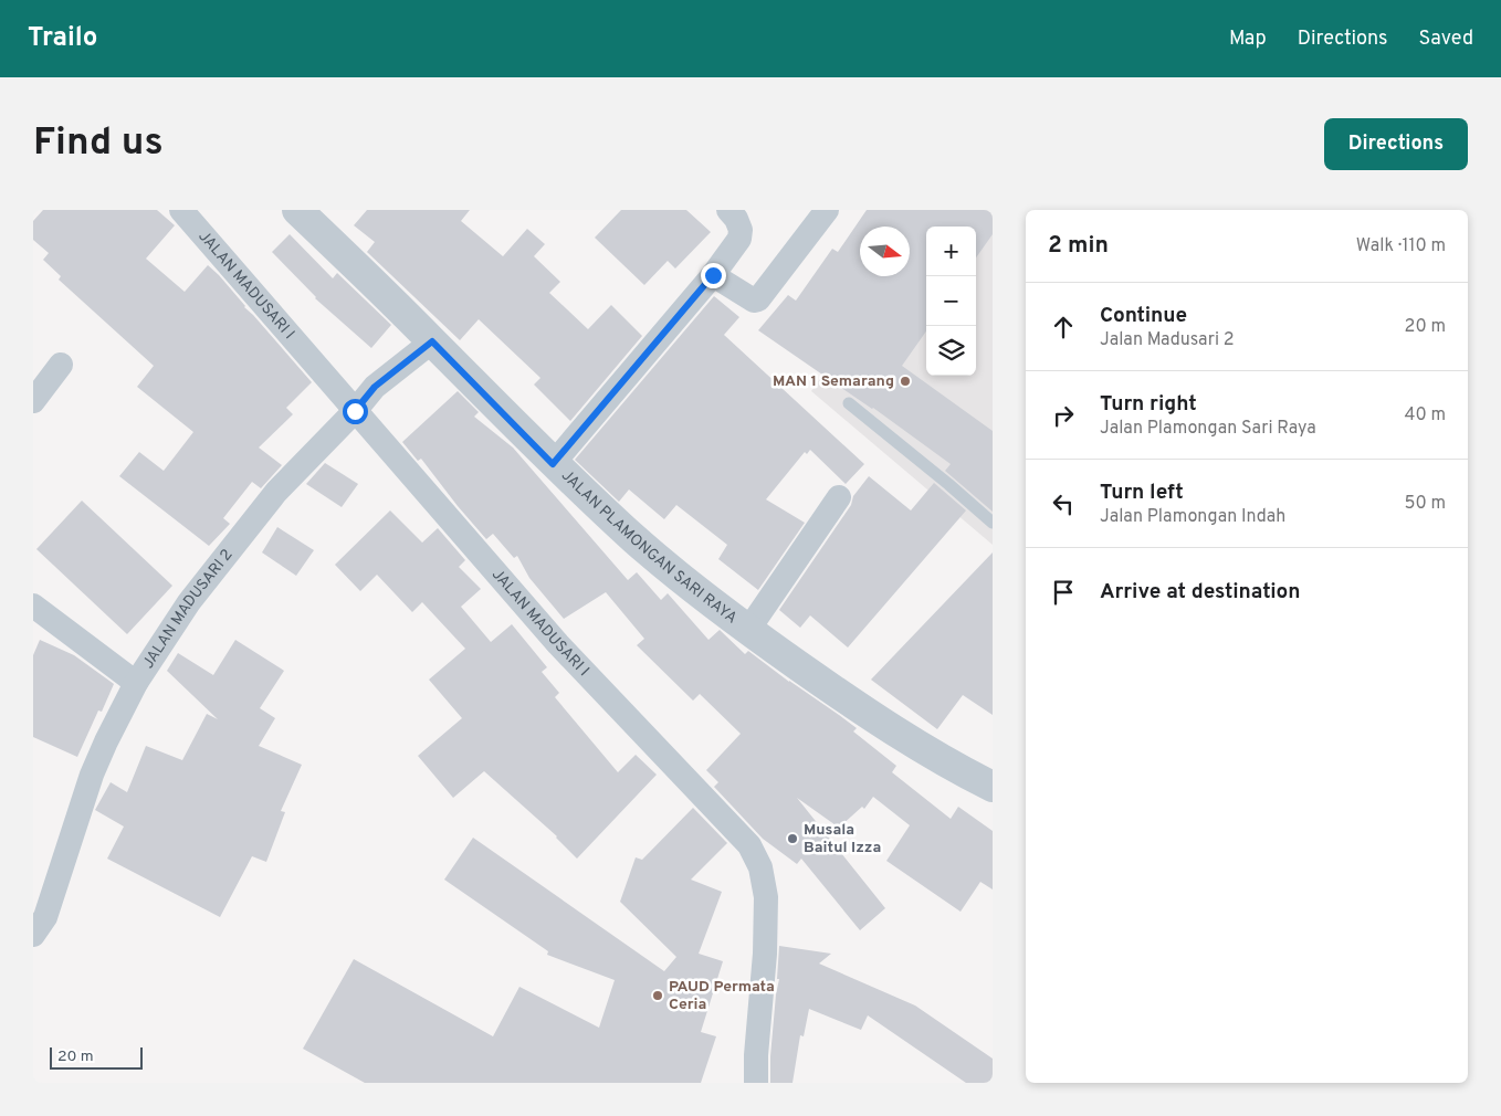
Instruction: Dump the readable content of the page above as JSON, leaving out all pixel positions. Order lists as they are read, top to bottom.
{
  "streets": {
    "street": ["JALAN MADUSARI I", "JALAN PLAMONGAN SARI RAYA", "JALAN MADUSARI 2"]
  },
  "crossings": [
    ["JALAN MADUSARI I", "JALAN MADUSARI 2"],
    ["JALAN PLAMONGAN SARI RAYA", "JALAN MADUSARI 2"]
  ],
  "places": ["MAN 1 Semarang", "Musala Baitul Izza", "PAUD Permata Ceria"],
  "scale_bar": "20 m",
  "north": "right",
  "page": {
    "header": "Trailo",
    "nav": ["Map", "Directions", "Saved"],
    "buttons": "Directions",
    "title": "Find us",
    "heading": ["2 min", "Walk · 110 m"],
    "map_buttons": ["+", "−"],
    "list": [
      ["Continue", "Jalan Madusari 2", "20 m"],
      ["Turn right", "Jalan Plamongan Sari Raya", "40 m"],
      ["Turn left", "Jalan Plamongan Indah", "50 m"],
      "Arrive at destination"
    ],
    "scale": "20 m"
  }
}
